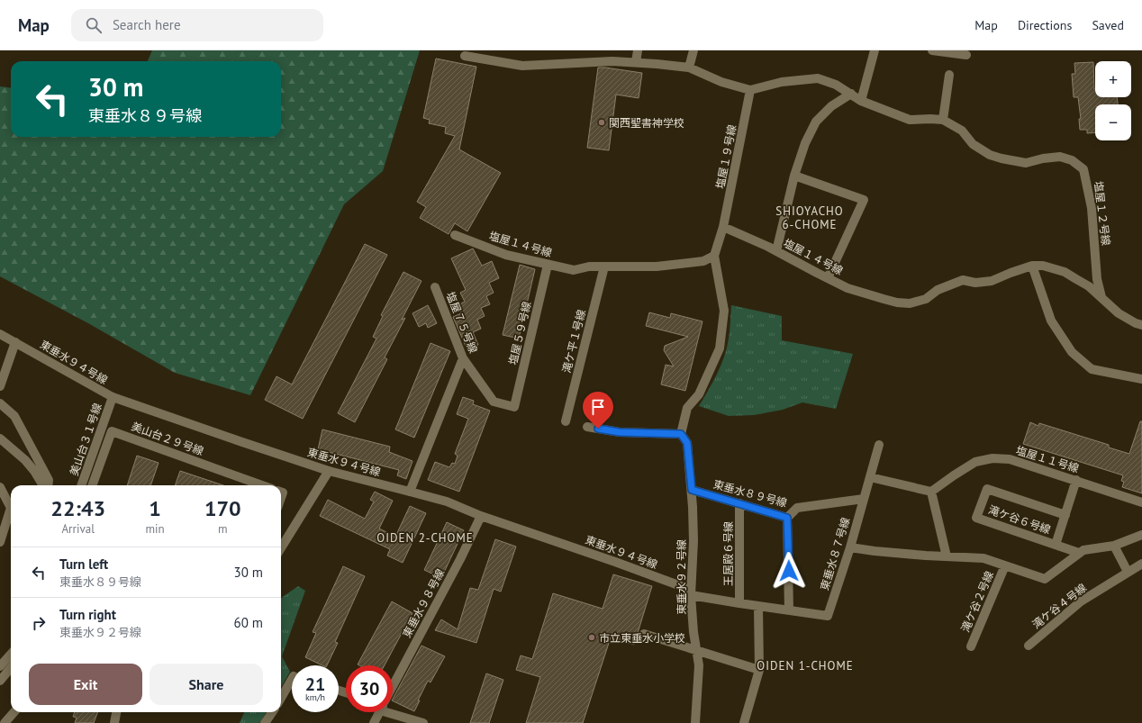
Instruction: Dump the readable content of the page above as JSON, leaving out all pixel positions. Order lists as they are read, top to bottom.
{
  "streets": {
    "street": [
      "塩屋１９号線",
      "塩屋１２号線",
      "塩屋１４号線",
      "塩屋７５号線",
      "塩屋５９号線",
      "滝ケ平１号線",
      "東垂水９４号線",
      "美山台２９号線",
      "美山台３１号線",
      "塩屋１１号線",
      "東垂水８９号線",
      "滝ケ谷６号線",
      "王居殿６号線",
      "東垂水８７号線",
      "東垂水９２号線",
      "滝ケ谷２号線",
      "東垂水９８号線",
      "滝ケ谷４号線"
    ]
  },
  "crossings": [
    ["塩屋１９号線", "塩屋１２号線"],
    ["塩屋１９号線", "塩屋１４号線"],
    ["塩屋１２号線", "塩屋１４号線"],
    ["塩屋１４号線", "塩屋５９号線"],
    ["塩屋１４号線", "滝ケ平１号線"],
    ["塩屋７５号線", "塩屋５９号線"],
    ["東垂水９４号線", "美山台３１号線"],
    ["東垂水９４号線", "王居殿６号線"],
    ["東垂水９４号線", "東垂水８７号線"],
    ["東垂水９４号線", "東垂水９２号線"],
    ["東垂水９４号線", "東垂水９８号線"],
    ["東垂水８９号線", "王居殿６号線"],
    ["東垂水８９号線", "東垂水８７号線"],
    ["東垂水８９号線", "東垂水９２号線"]
  ],
  "districts": ["SHIOYACHO 6-CHOME", "OIDEN 2-CHOME", "OIDEN 1-CHOME"],
  "places": ["関西聖書神学校", "市立東垂水小学校"],
  "page": {
    "header": "Map",
    "search": "Search here",
    "nav": ["Map", "Directions", "Saved"],
    "map_buttons": ["+", "−"],
    "turn": ["30 m", "東垂水８９号線"],
    "eta": [
      "22:43",
      "Arrival",
      "1",
      "min",
      "170",
      "m"
    ],
    "list": [
      {
        "name": "Turn left",
        "note": "東垂水８９号線",
        "value": "30 m"
      },
      {
        "name": "Turn right",
        "note": "東垂水９２号線",
        "value": "60 m"
      }
    ],
    "buttons": ["Exit", "Share"],
    "speed": "21 km/h",
    "limit": "30"
  }
}
